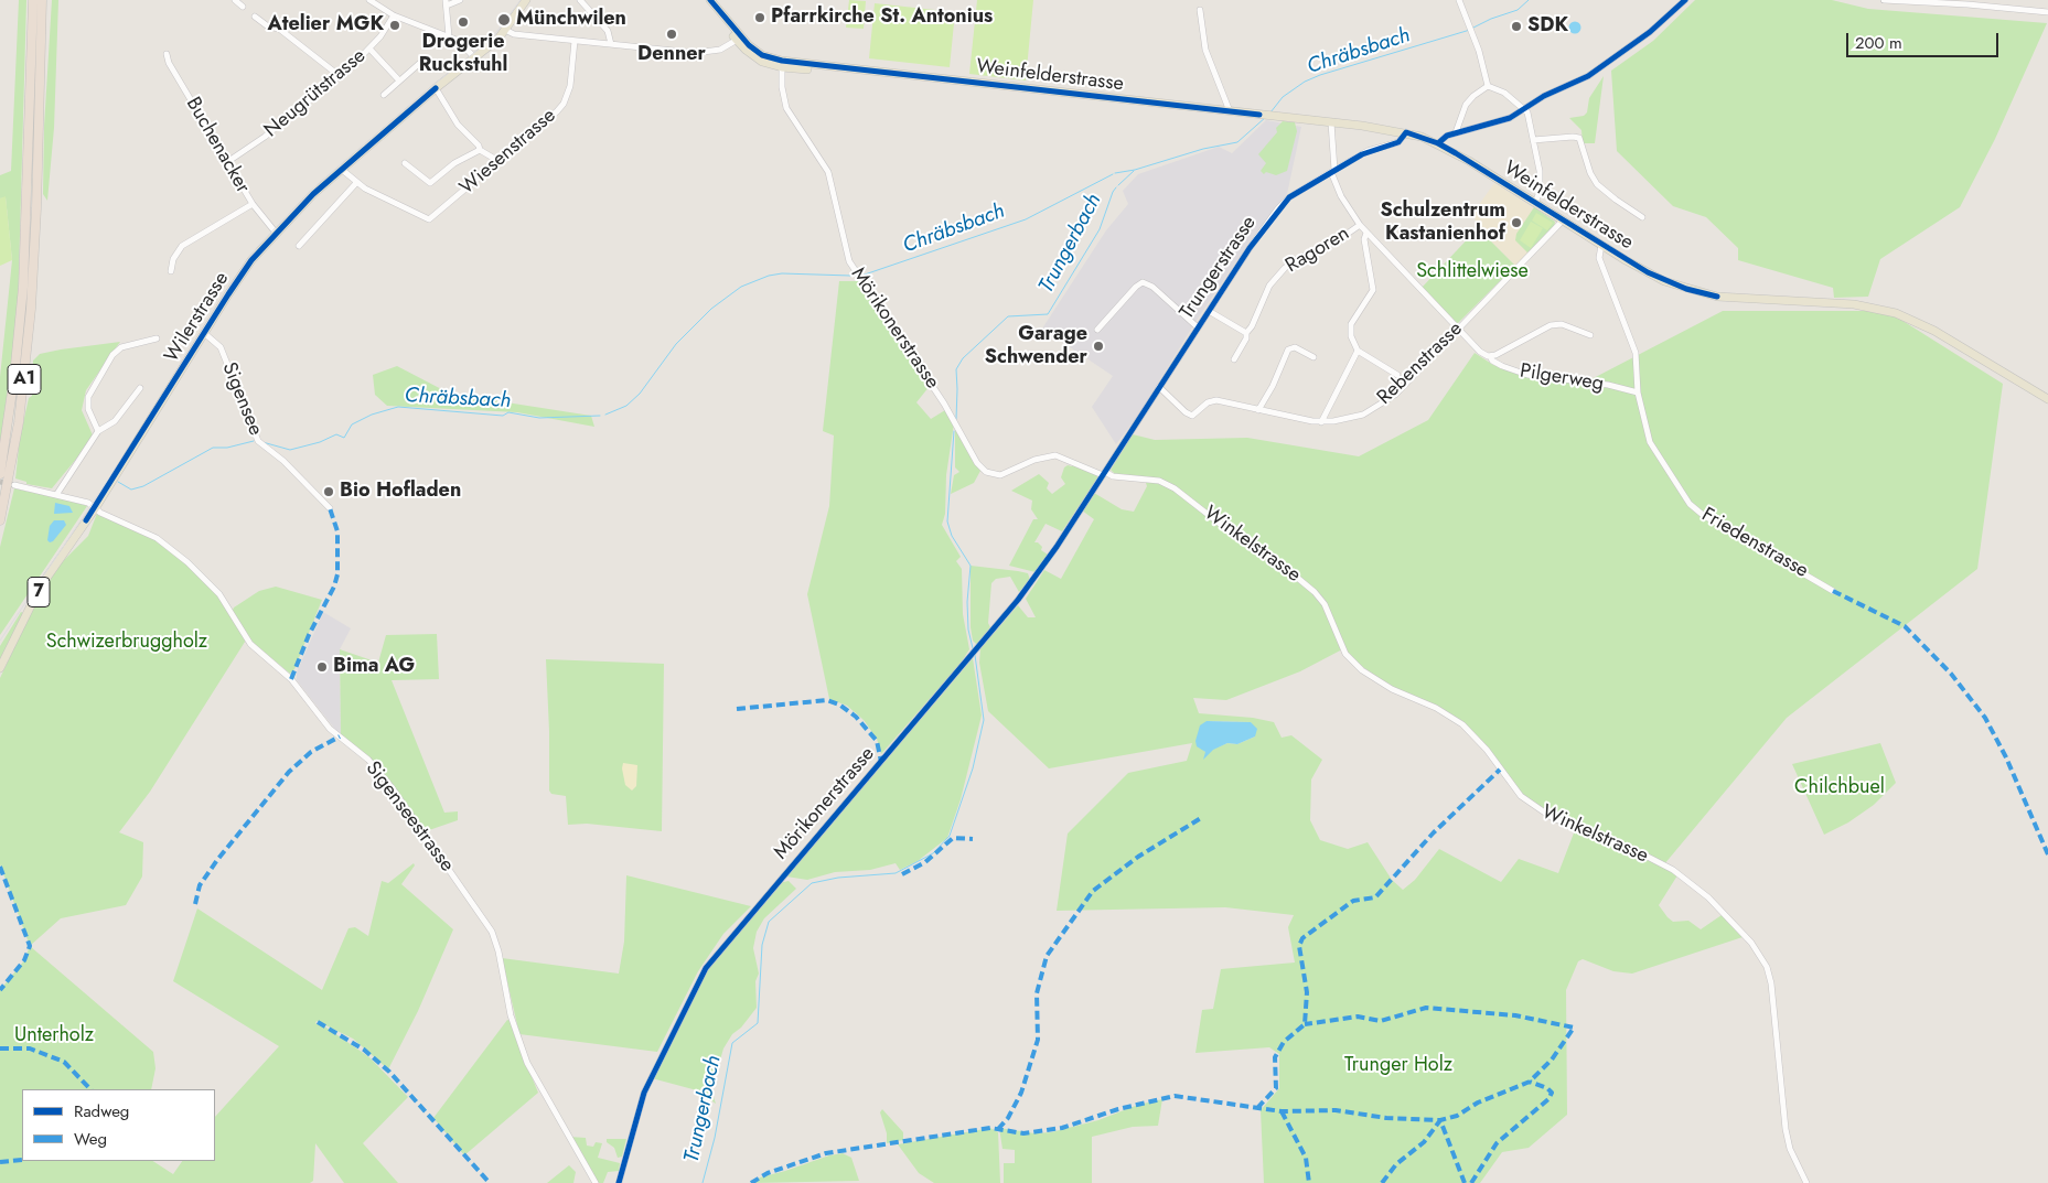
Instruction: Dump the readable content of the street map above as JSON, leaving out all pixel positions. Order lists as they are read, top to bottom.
{
  "streets": {
    "highway": ["A1"],
    "main road": ["Weinfelderstrasse", "Wilerstrasse", "7"],
    "street": [
      "Neugrütstrasse",
      "Buchenacker",
      "Wiesenstrasse",
      "Ragoren",
      "Trungerstrasse",
      "Mörikonerstrasse",
      "Rebenstrasse",
      "Pilgerweg",
      "Sigensee",
      "Friedenstrasse",
      "Winkelstrasse",
      "Sigenseestrasse"
    ]
  },
  "crossings": [
    ["Weinfelderstrasse", "Trungerstrasse"],
    ["Weinfelderstrasse", "Mörikonerstrasse"],
    ["Weinfelderstrasse", "Rebenstrasse"],
    ["Weinfelderstrasse", "Pilgerweg"],
    ["Weinfelderstrasse", "Friedenstrasse"],
    ["Neugrütstrasse", "Buchenacker"],
    ["Buchenacker", "Wilerstrasse"],
    ["Ragoren", "Pilgerweg"],
    ["Trungerstrasse", "Mörikonerstrasse"],
    ["Trungerstrasse", "Rebenstrasse"],
    ["Trungerstrasse", "Pilgerweg"],
    ["Wilerstrasse", "Sigensee"],
    ["Wilerstrasse", "Sigenseestrasse"],
    ["Mörikonerstrasse", "Winkelstrasse"],
    ["Rebenstrasse", "Pilgerweg"],
    ["Pilgerweg", "Friedenstrasse"]
  ],
  "water": ["Chräbsbach", "Trungerbach"],
  "parks": [
    "Schlittelwiese",
    "Schwizerbruggholz",
    "Chilchbuel",
    "Unterholz",
    "Trunger Holz"
  ],
  "places": [
    "Pfarrkirche St. Antonius",
    "Münchwilen",
    "Drogerie Ruckstuhl",
    "Atelier MGK",
    "SDK",
    "Denner",
    "Schulzentrum Kastanienhof",
    "Garage Schwender",
    "Bio Hofladen",
    "Bima AG"
  ],
  "legend": ["Radweg", "Weg"],
  "scale_bar": "200 m"
}
